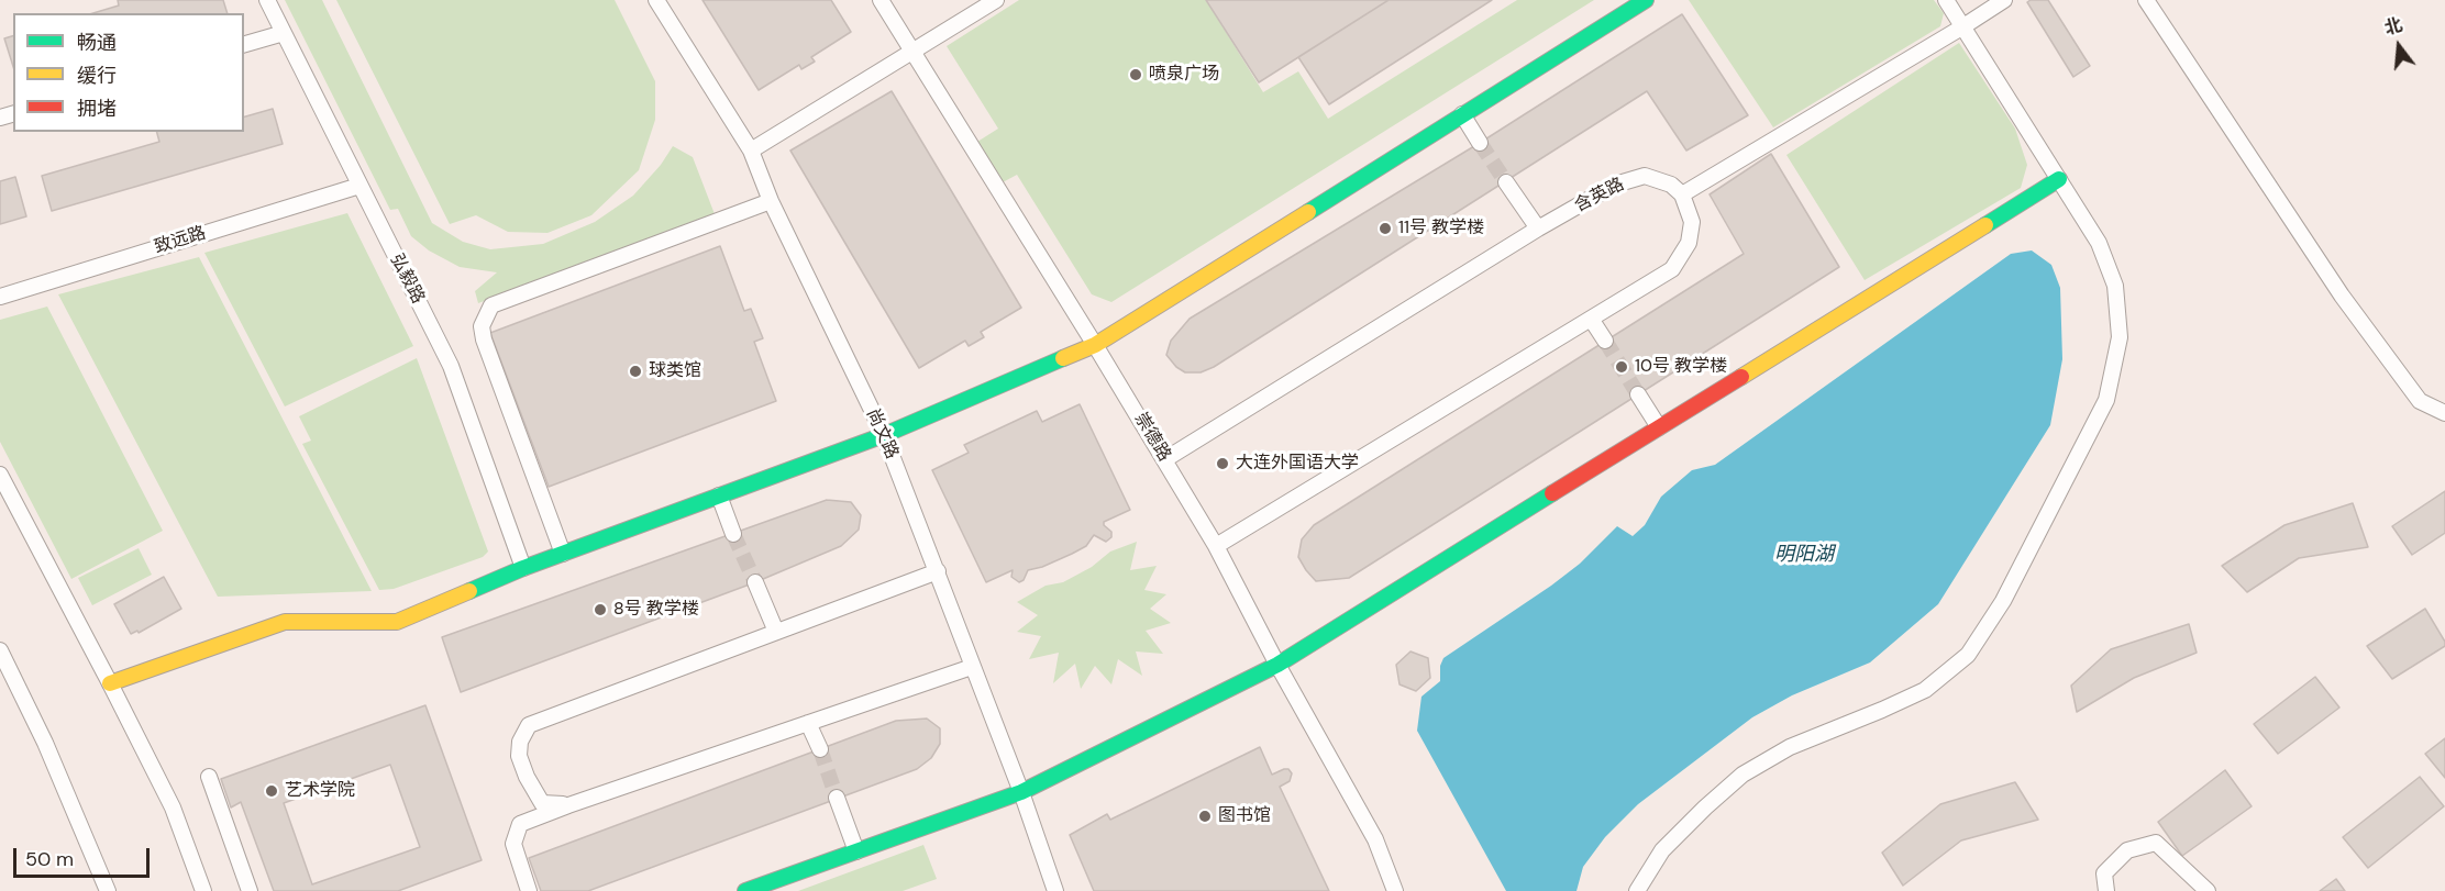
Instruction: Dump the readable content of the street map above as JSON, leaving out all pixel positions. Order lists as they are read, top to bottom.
{
  "streets": {
    "street": [
      "含英路",
      "致远路",
      "弘毅路",
      "尚文路",
      "崇德路"
    ]
  },
  "crossings": [
    ["含英路", "崇德路"],
    ["致远路", "弘毅路"]
  ],
  "water": ["明阳湖"],
  "places": [
    "喷泉广场",
    "11号 教学楼",
    "10号 教学楼",
    "球类馆",
    "大连外国语大学",
    "8号 教学楼",
    "艺术学院",
    "图书馆"
  ],
  "legend": ["畅通", "缓行", "拥堵"],
  "scale_bar": "50 m",
  "north": "top"
}
